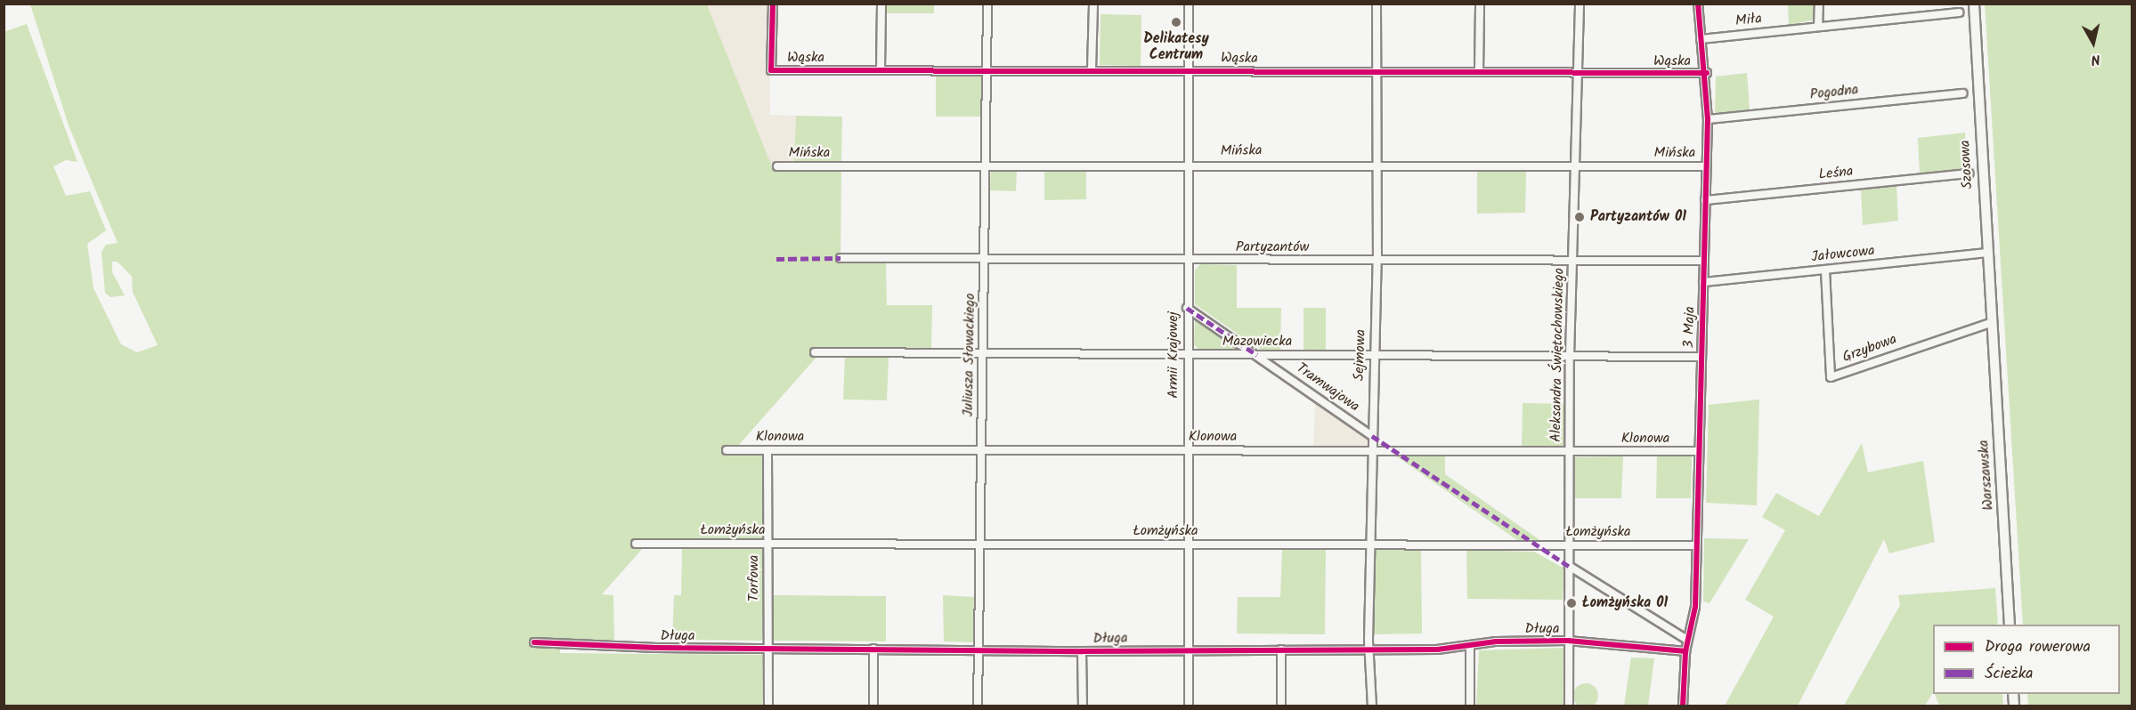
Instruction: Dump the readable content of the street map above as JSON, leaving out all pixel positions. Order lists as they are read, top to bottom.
{
  "streets": {
    "main road": ["Szosowa", "Warszawska"],
    "street": [
      "Miła",
      "Wąska",
      "Pogodna",
      "Mińska",
      "Leśna",
      "Partyzantów",
      "Jałowcowa",
      "3 Maja",
      "Mazowiecka",
      "Grzybowa",
      "Juliusza Słowackiego",
      "Armii Krajowej",
      "Sejmowa",
      "Aleksandra Świętochowskiego",
      "Tramwajowa",
      "Klonowa",
      "Łomżyńska",
      "Torfowa",
      "Długa"
    ]
  },
  "crossings": [
    ["Miła", "3 Maja"],
    ["Wąska", "3 Maja"],
    ["Wąska", "Juliusza Słowackiego"],
    ["Wąska", "Armii Krajowej"],
    ["Wąska", "Sejmowa"],
    ["Wąska", "Aleksandra Świętochowskiego"],
    ["Pogodna", "3 Maja"],
    ["Mińska", "3 Maja"],
    ["Mińska", "Juliusza Słowackiego"],
    ["Mińska", "Armii Krajowej"],
    ["Mińska", "Sejmowa"],
    ["Mińska", "Aleksandra Świętochowskiego"],
    ["Szosowa", "Jałowcowa"],
    ["Szosowa", "Grzybowa"],
    ["Szosowa", "Warszawska"],
    ["Leśna", "3 Maja"],
    ["Partyzantów", "3 Maja"],
    ["Partyzantów", "Juliusza Słowackiego"],
    ["Partyzantów", "Armii Krajowej"],
    ["Partyzantów", "Sejmowa"],
    ["Partyzantów", "Aleksandra Świętochowskiego"],
    ["Jałowcowa", "3 Maja"],
    ["Jałowcowa", "Grzybowa"],
    ["3 Maja", "Mazowiecka"],
    ["3 Maja", "Klonowa"],
    ["3 Maja", "Łomżyńska"],
    ["3 Maja", "Długa"],
    ["Mazowiecka", "Juliusza Słowackiego"],
    ["Mazowiecka", "Armii Krajowej"],
    ["Mazowiecka", "Sejmowa"],
    ["Mazowiecka", "Aleksandra Świętochowskiego"],
    ["Mazowiecka", "Tramwajowa"],
    ["Grzybowa", "Warszawska"],
    ["Juliusza Słowackiego", "Klonowa"],
    ["Juliusza Słowackiego", "Łomżyńska"],
    ["Juliusza Słowackiego", "Długa"],
    ["Armii Krajowej", "Tramwajowa"],
    ["Armii Krajowej", "Klonowa"],
    ["Armii Krajowej", "Łomżyńska"],
    ["Armii Krajowej", "Długa"],
    ["Sejmowa", "Tramwajowa"],
    ["Sejmowa", "Klonowa"],
    ["Sejmowa", "Łomżyńska"],
    ["Sejmowa", "Długa"],
    ["Aleksandra Świętochowskiego", "Klonowa"],
    ["Aleksandra Świętochowskiego", "Łomżyńska"],
    ["Aleksandra Świętochowskiego", "Długa"],
    ["Klonowa", "Torfowa"],
    ["Łomżyńska", "Torfowa"],
    ["Torfowa", "Długa"]
  ],
  "places": ["Delikatesy Centrum", "Partyzantów 01", "Łomżyńska 01"],
  "legend": ["Droga rowerowa", "Ścieżka"],
  "north": "bottom"
}
